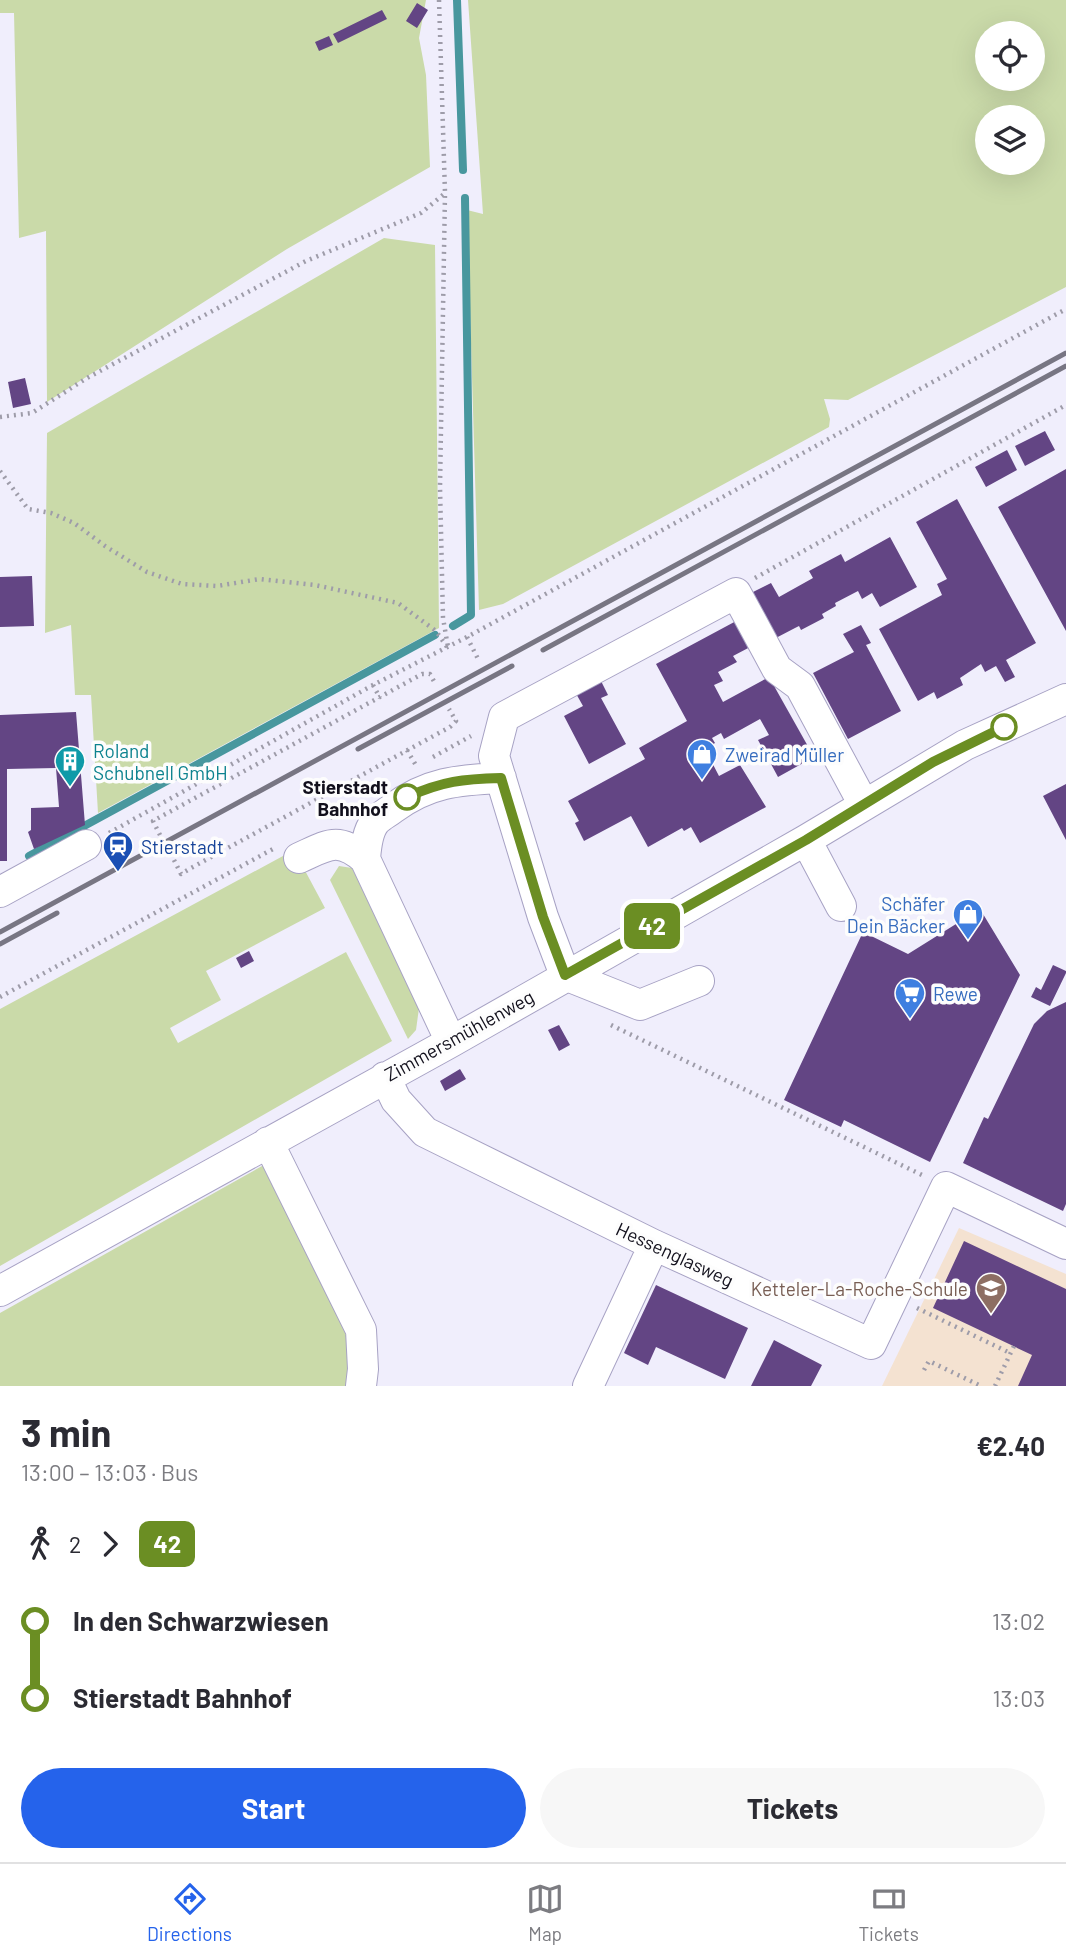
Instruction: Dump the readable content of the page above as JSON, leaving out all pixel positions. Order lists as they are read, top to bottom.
{
  "streets": {
    "street": ["Zimmersmühlenweg", "Hessenglasweg"]
  },
  "crossings": [
    ["Zimmersmühlenweg", "Hessenglasweg"]
  ],
  "places": {
    "shop": ["Zweirad Müller", "Schäfer Dein Bäcker"],
    "building": ["Roland Schubnell GmbH"],
    "other": ["Stierstadt Bahnhof"],
    "station": ["Stierstadt"],
    "supermarket": ["Rewe"],
    "school or university": ["Ketteler-La-Roche-Schule"]
  },
  "lines": ["bus line 42"],
  "page": {
    "on_map": "42",
    "heading": ["3 min", "13:00 – 13:03 · Bus", "€2.40"],
    "legs": ["2", "42"],
    "list": [
      {
        "name": "In den Schwarzwiesen",
        "value": "13:02"
      },
      {
        "name": "Stierstadt Bahnhof",
        "value": "13:03"
      }
    ],
    "buttons": ["Start", "Tickets"],
    "tabs": ["Directions", "Map", "Tickets"]
  }
}
